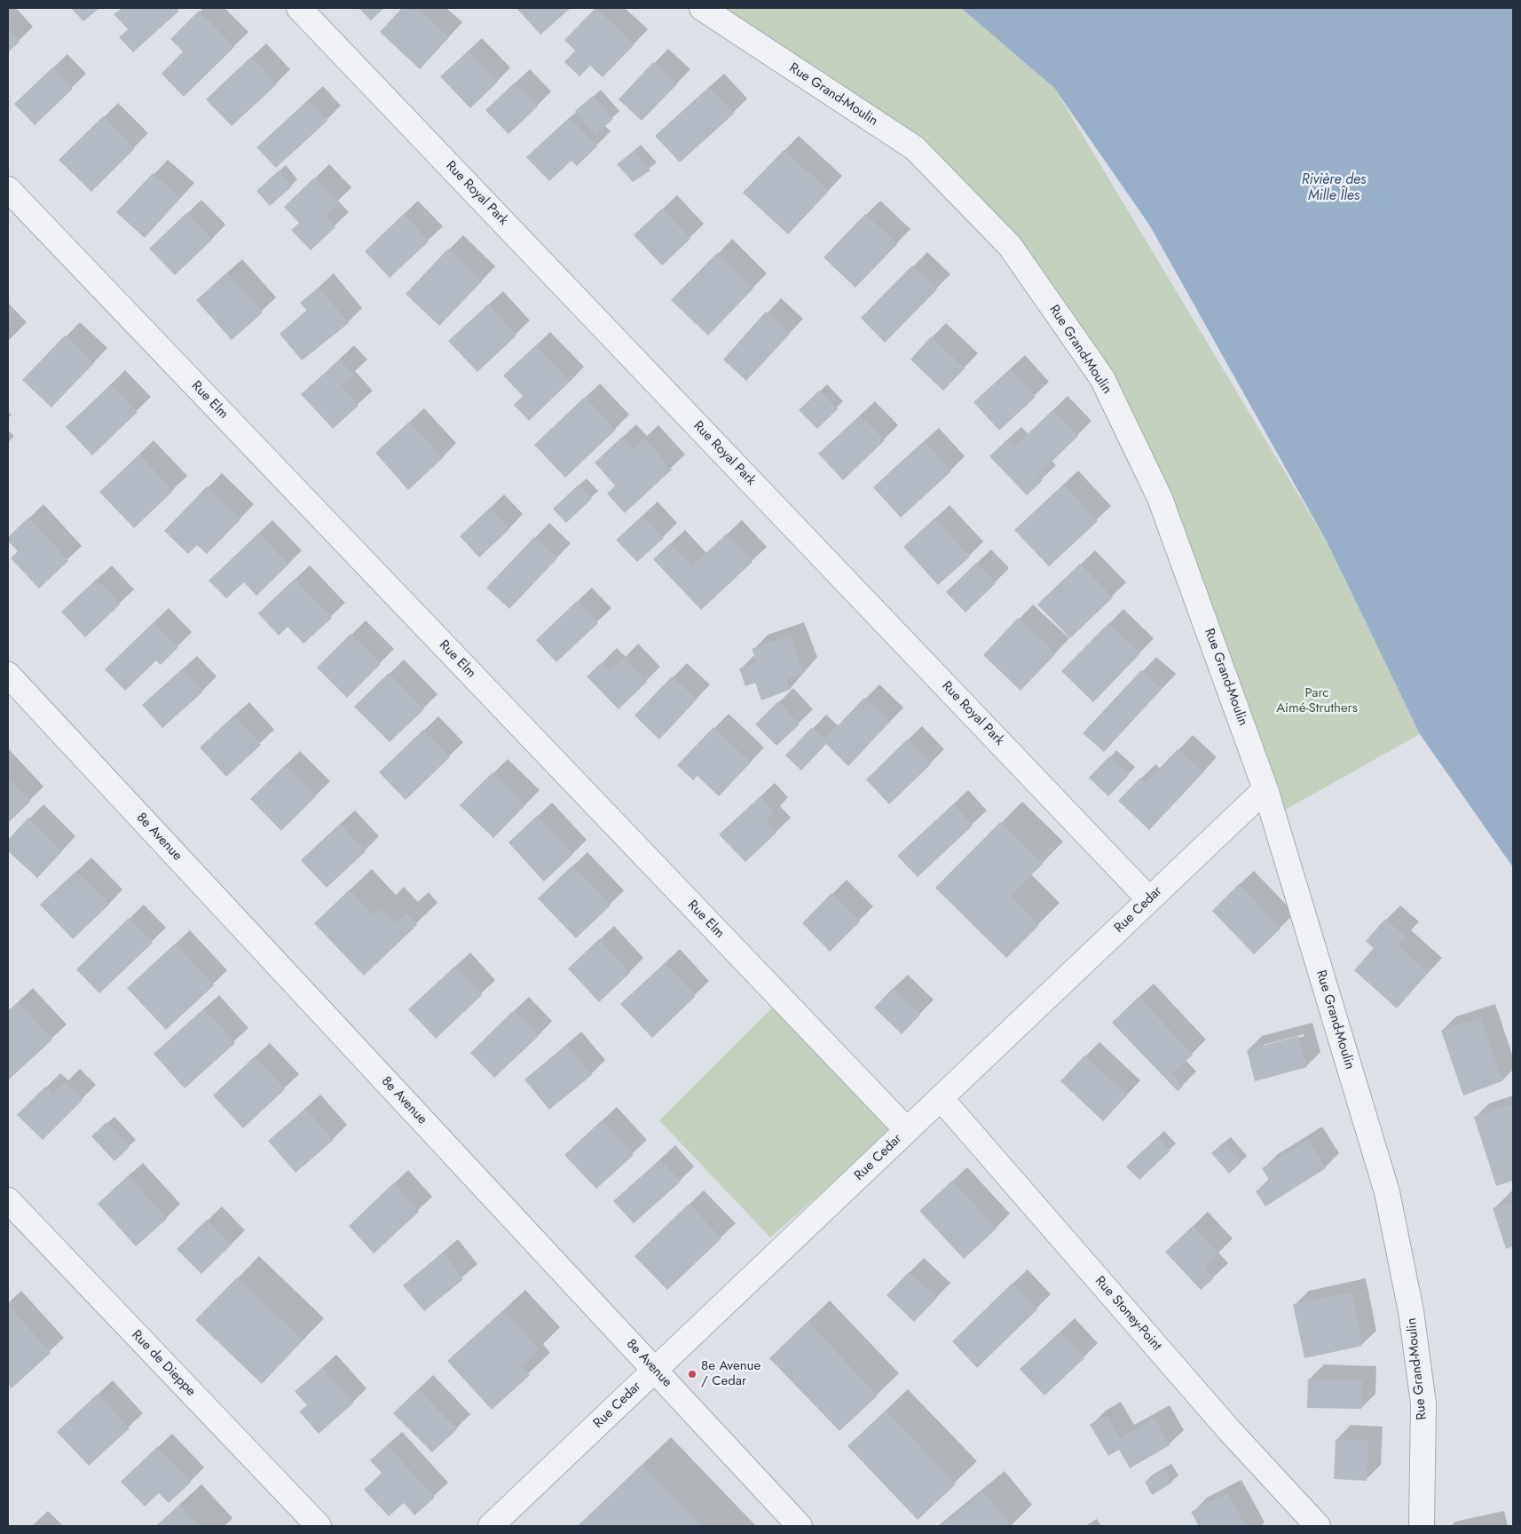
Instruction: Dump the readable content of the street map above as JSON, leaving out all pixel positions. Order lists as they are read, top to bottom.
{
  "streets": {
    "street": [
      "Rue Grand-Moulin",
      "Rue Royal Park",
      "Rue Elm",
      "8e Avenue",
      "Rue Cedar",
      "Rue Stoney-Point",
      "Rue de Dieppe"
    ]
  },
  "crossings": [
    ["Rue Grand-Moulin", "Rue Cedar"],
    ["Rue Royal Park", "Rue Cedar"],
    ["Rue Elm", "Rue Cedar"],
    ["8e Avenue", "Rue Cedar"],
    ["Rue Cedar", "Rue Stoney-Point"]
  ],
  "water": ["Rivière des Mille Îles"],
  "parks": ["Parc Aimé-Struthers"],
  "places": ["8e Avenue / Cedar"]
}
